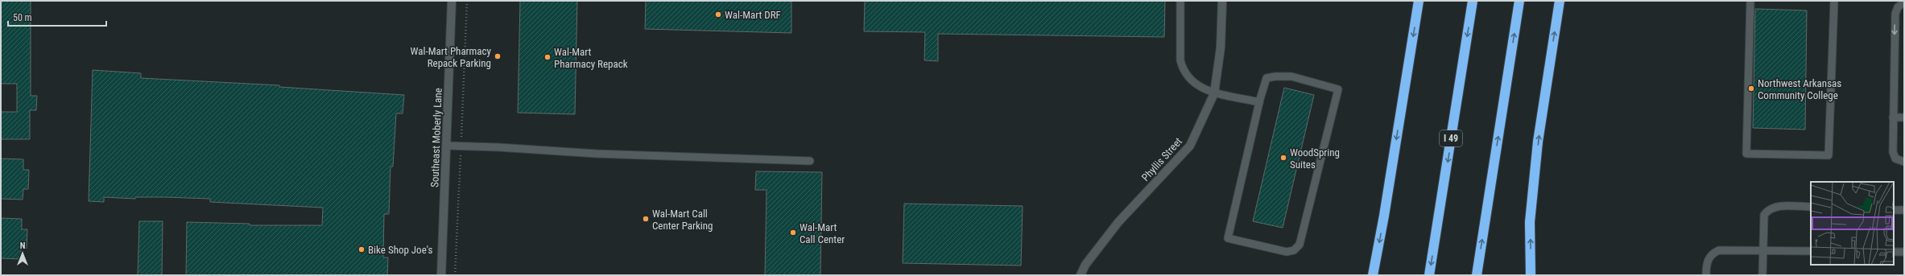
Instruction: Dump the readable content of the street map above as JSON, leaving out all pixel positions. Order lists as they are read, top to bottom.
{
  "streets": {
    "highway": ["I 49"],
    "street": ["Southeast Moberly Lane", "Phyllis Street"]
  },
  "places": [
    "Wal-Mart DRF",
    "Wal-Mart Pharmacy Repack Parking",
    "Wal-Mart Pharmacy Repack",
    "Northwest Arkansas Community College",
    "WoodSpring Suites",
    "Wal-Mart Call Center Parking",
    "Wal-Mart Call Center",
    "Bike Shop Joe's"
  ],
  "scale_bar": "50 m",
  "north": "top"
}
